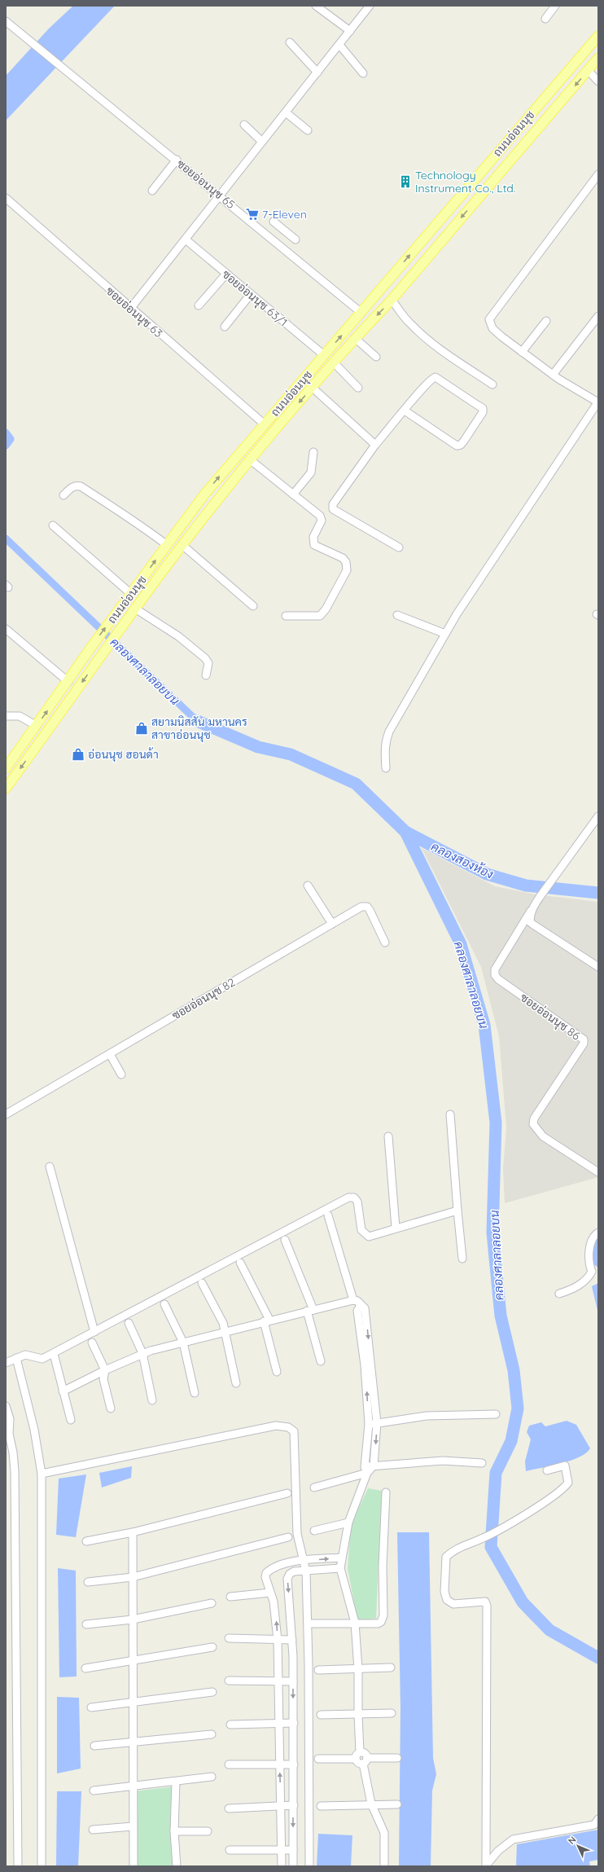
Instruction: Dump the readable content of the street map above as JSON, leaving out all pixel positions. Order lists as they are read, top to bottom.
{
  "streets": {
    "main road": ["ถนนอ่อนนุช"],
    "street": [
      "ซอยอ่อนนุช 65",
      "ซอยอ่อนนุช 63/1",
      "ซอยอ่อนนุช 63",
      "ซอยอ่อนนุช 82",
      "ซอยอ่อนนุช 86"
    ]
  },
  "crossings": [
    ["ถนนอ่อนนุช", "ซอยอ่อนนุช 65"],
    ["ถนนอ่อนนุช", "ซอยอ่อนนุช 63/1"],
    ["ถนนอ่อนนุช", "ซอยอ่อนนุช 63"]
  ],
  "water": ["คลองศาลาลอยบน", "คลองสองห้อง"],
  "places": {
    "building": ["Technology Instrument Co., Ltd."],
    "supermarket": ["7-Eleven"],
    "shop": ["สยามนิสสัน มหานคร สาขาอ่อนนุช", "อ่อนนุช ฮอนด้า"]
  },
  "north": "top left"
}
